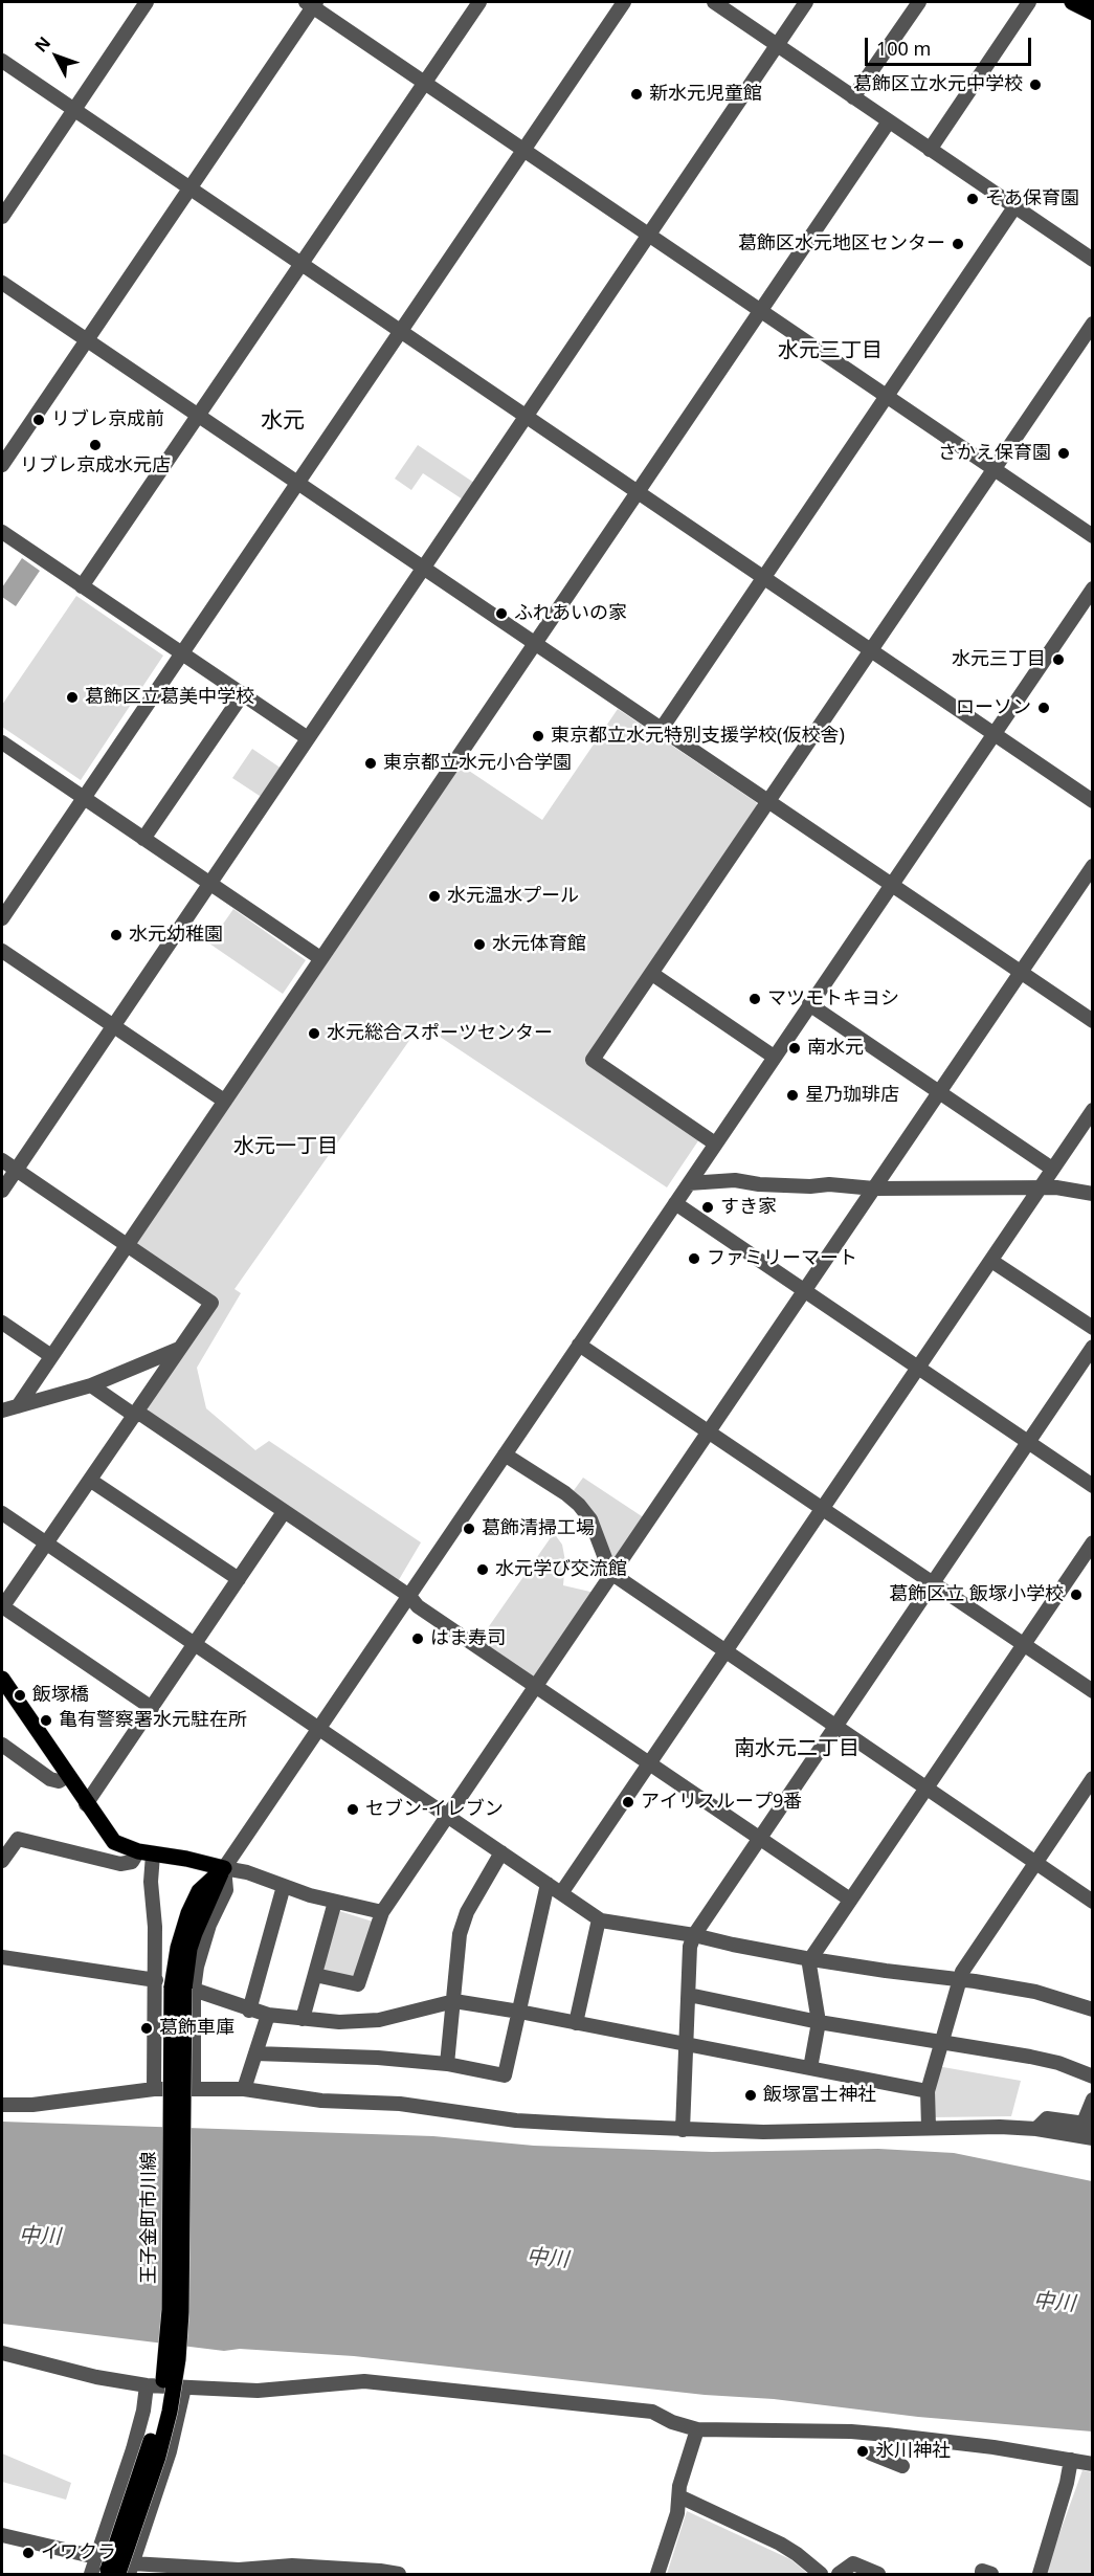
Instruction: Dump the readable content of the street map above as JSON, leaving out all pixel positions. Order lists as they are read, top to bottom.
{
  "streets": {
    "main road": ["王子金町市川線"]
  },
  "districts": [
    "水元三丁目",
    "水元",
    "水元一丁目",
    "南水元二丁目"
  ],
  "water": ["中川"],
  "places": [
    "葛飾区立水元中学校",
    "新水元児童館",
    "そあ保育園",
    "葛飾区水元地区センター",
    "リブレ京成前",
    "リブレ京成水元店",
    "さかえ保育園",
    "ふれあいの家",
    "水元三丁目",
    "葛飾区立葛美中学校",
    "ローソン",
    "東京都立水元特別支援学校(仮校舎)",
    "東京都立水元小合学園",
    "水元温水プール",
    "水元幼稚園",
    "水元体育館",
    "マツモトキヨシ",
    "水元総合スポーツセンター",
    "南水元",
    "星乃珈琲店",
    "すき家",
    "ファミリーマート",
    "葛飾清掃工場",
    "水元学び交流館",
    "葛飾区立 飯塚小学校",
    "はま寿司",
    "飯塚橋",
    "亀有警察署水元駐在所",
    "アイリスループ9番",
    "セブン-イレブン",
    "葛飾車庫",
    "飯塚冨士神社",
    "氷川神社",
    "イワクラ"
  ],
  "scale_bar": "100 m",
  "north": "top left"
}
